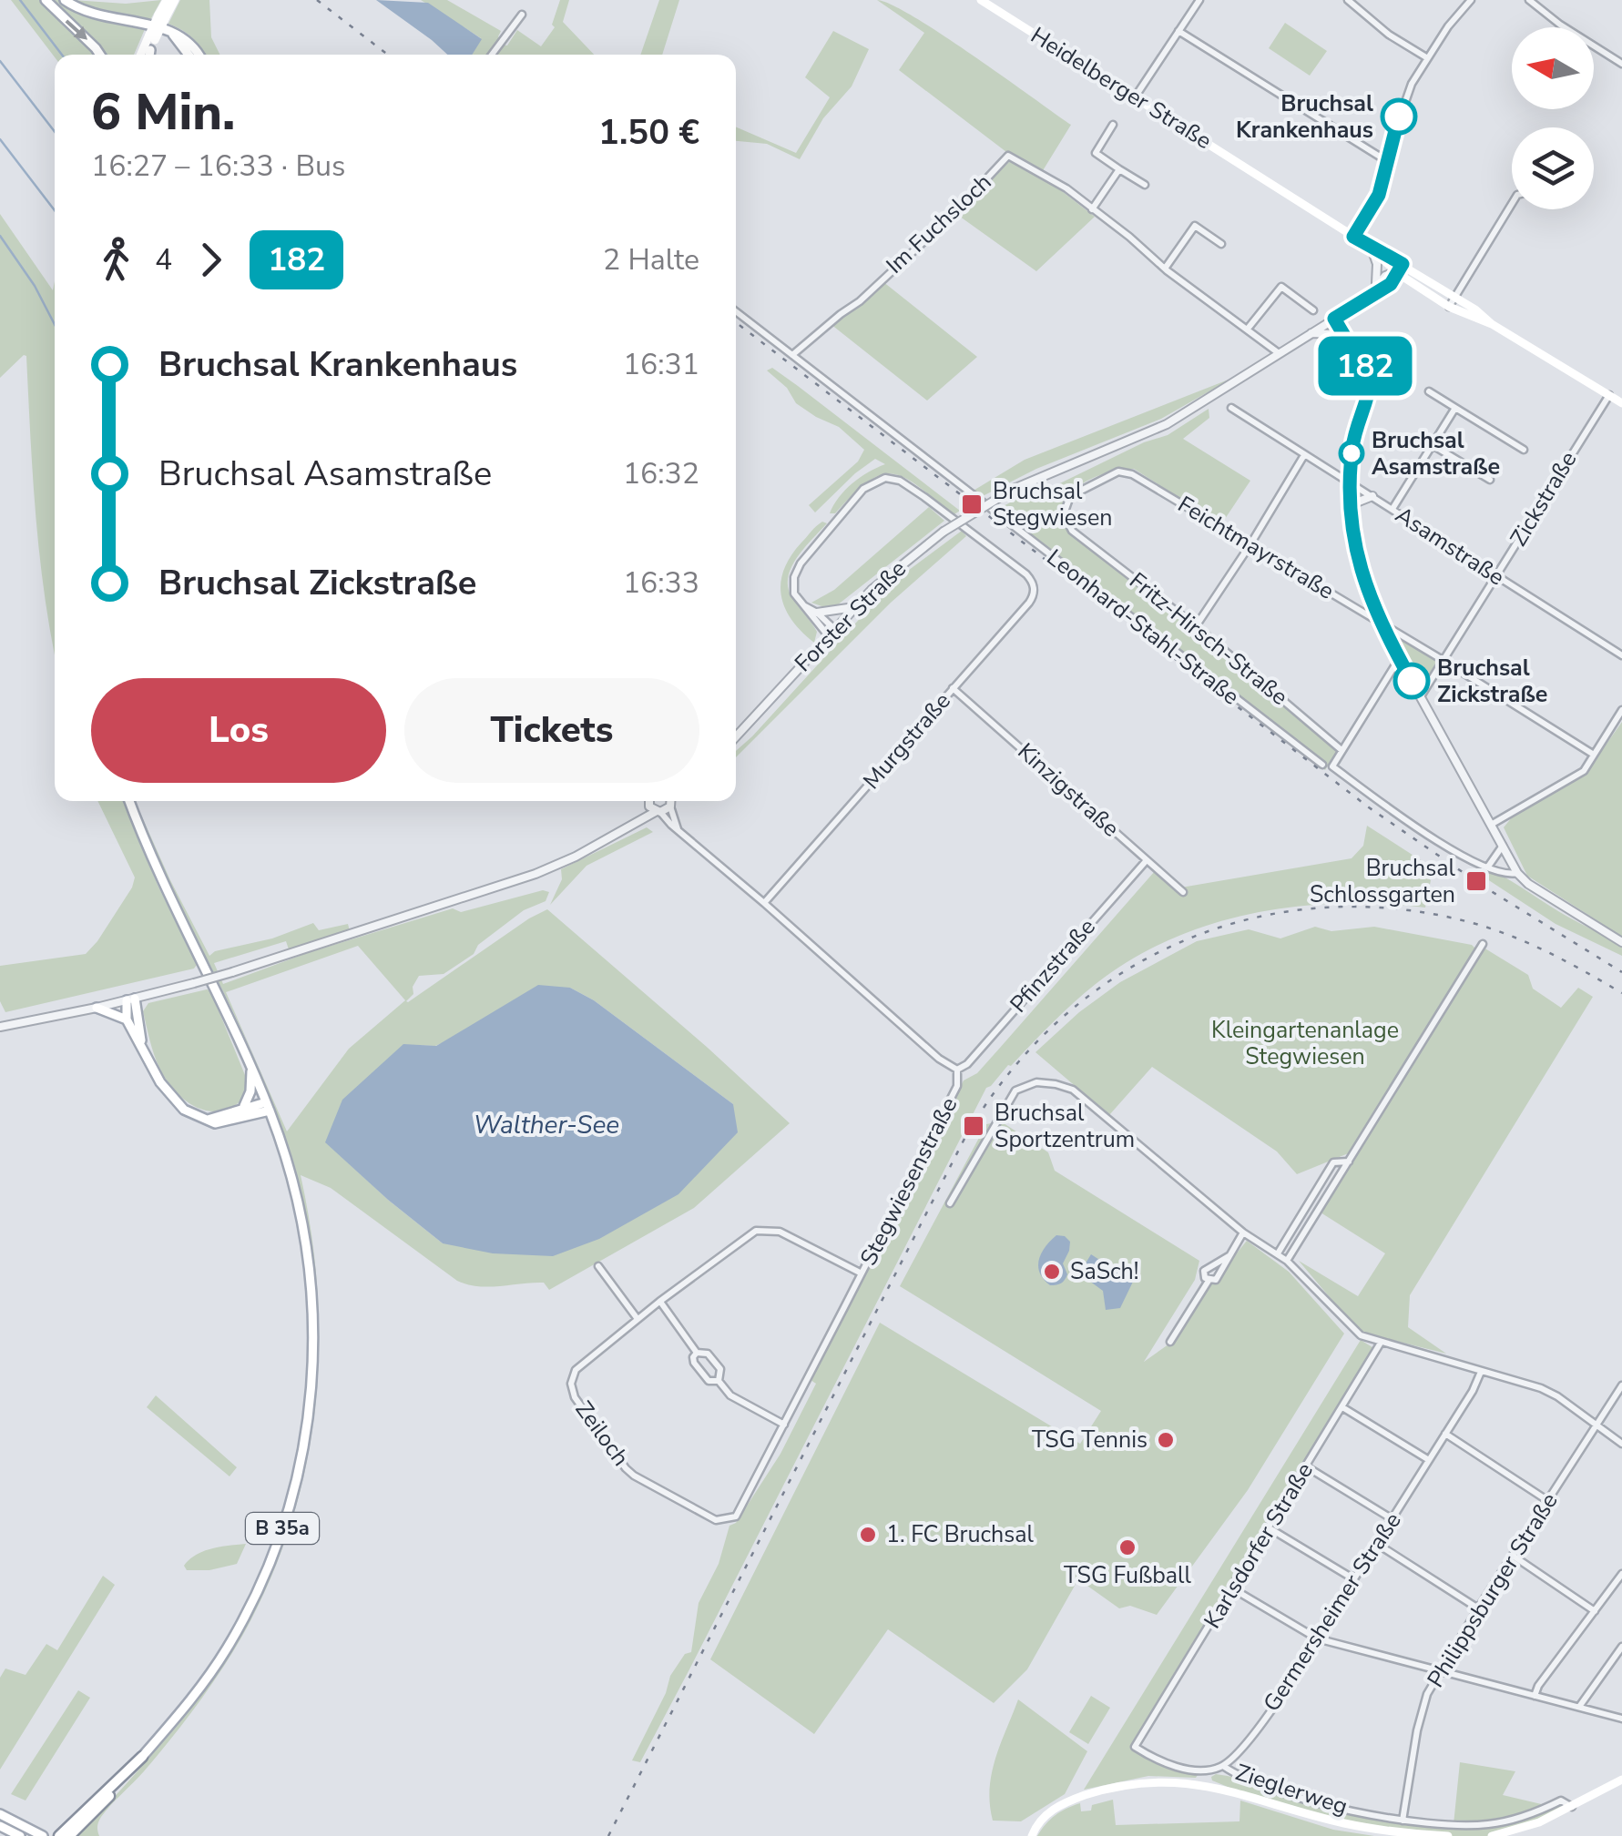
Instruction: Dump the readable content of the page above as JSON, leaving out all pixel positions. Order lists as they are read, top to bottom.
{
  "streets": {
    "highway": ["B 35a"],
    "main road": ["Heidelberger Straße"],
    "street": [
      "Im Fuchsloch",
      "Zickstraße",
      "Asamstraße",
      "Feichtmayrstraße",
      "Forster Straße",
      "Leonhard-Stahl-Straße",
      "Fritz-Hirsch-Straße",
      "Murgstraße",
      "Kinzigstraße",
      "Pfinzstraße",
      "Stegwiesenstraße",
      "Zeiloch",
      "Karlsdorfer Straße",
      "Philippsburger Straße",
      "Germersheimer Straße",
      "Zieglerweg"
    ]
  },
  "crossings": [
    ["Im Fuchsloch", "Forster Straße"],
    ["Im Fuchsloch", "Leonhard-Stahl-Straße"],
    ["Zickstraße", "Asamstraße"],
    ["Zickstraße", "Feichtmayrstraße"],
    ["Feichtmayrstraße", "Fritz-Hirsch-Straße"],
    ["Murgstraße", "Kinzigstraße"],
    ["Murgstraße", "Stegwiesenstraße"],
    ["Kinzigstraße", "Pfinzstraße"],
    ["Pfinzstraße", "Stegwiesenstraße"],
    ["Stegwiesenstraße", "Zeiloch"],
    ["Karlsdorfer Straße", "Zieglerweg"],
    ["Philippsburger Straße", "Zieglerweg"],
    ["Germersheimer Straße", "Zieglerweg"]
  ],
  "water": ["Walther-See"],
  "parks": ["Kleingartenanlage Stegwiesen"],
  "places": {
    "other": [
      "Bruchsal Krankenhaus",
      "Bruchsal Asamstraße",
      "Bruchsal Zickstraße",
      "SaSch!",
      "TSG Tennis",
      "1. FC Bruchsal",
      "TSG Fußball"
    ],
    "transit": ["Bruchsal Stegwiesen", "Bruchsal Schlossgarten", "Bruchsal Sportzentrum"]
  },
  "lines": ["bus line 182"],
  "north": "left",
  "page": {
    "on_map": "182",
    "heading": ["6 Min.", "16:27 – 16:33 · Bus", "1.50 €"],
    "legs": ["4", "182", "2 Halte"],
    "list": [
      {
        "name": "Bruchsal Krankenhaus",
        "value": "16:31"
      },
      {
        "name": "Bruchsal Asamstraße",
        "value": "16:32"
      },
      {
        "name": "Bruchsal Zickstraße",
        "value": "16:33"
      }
    ],
    "buttons": ["Los", "Tickets"]
  }
}
